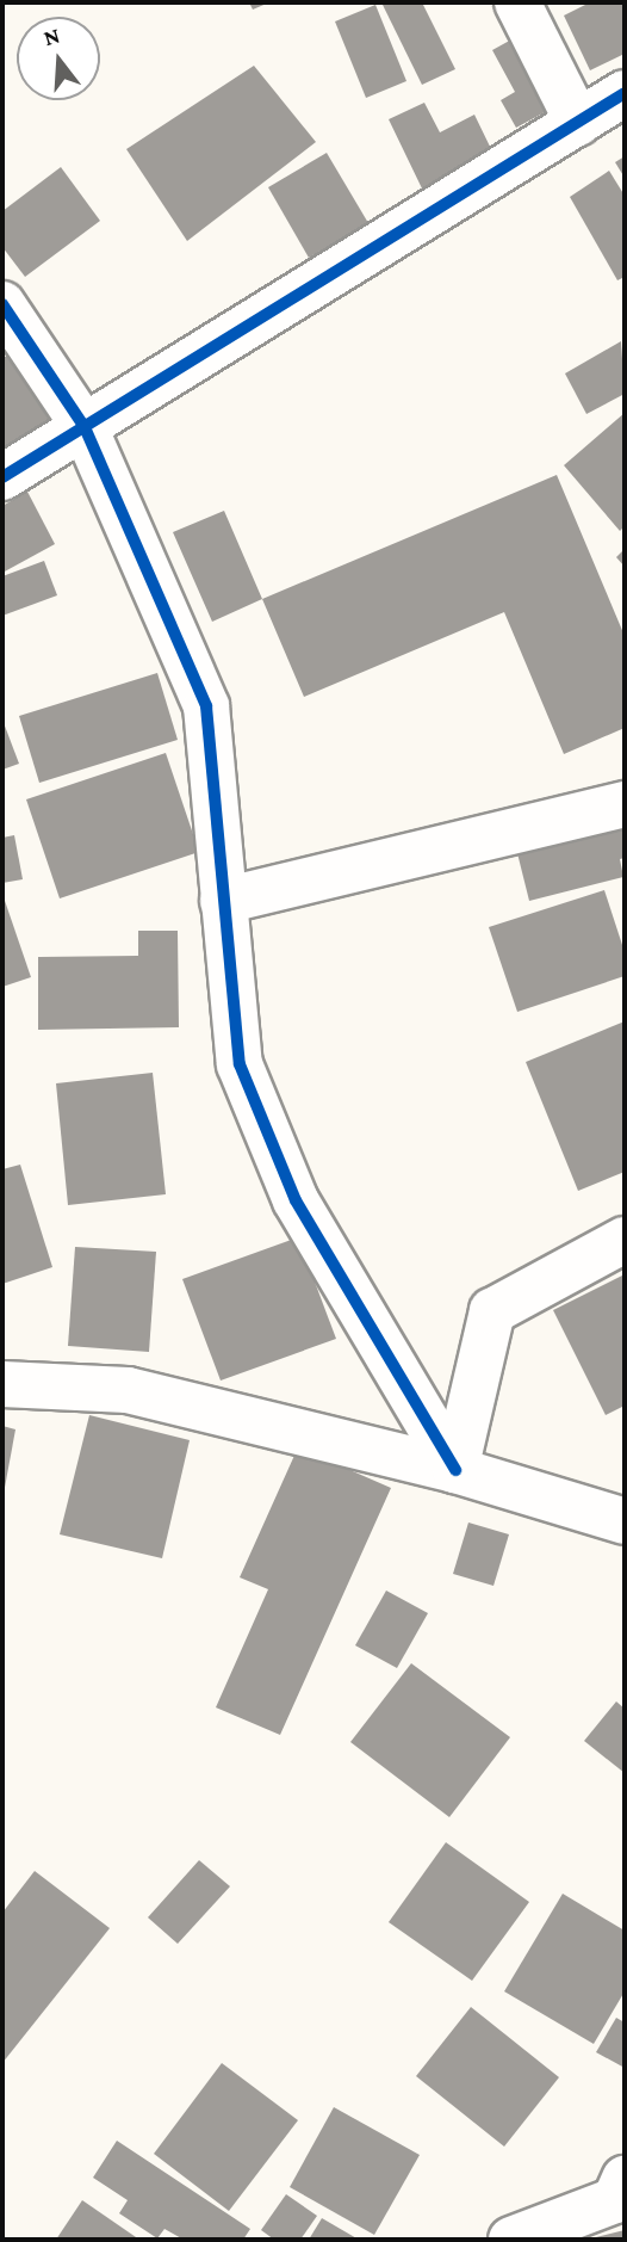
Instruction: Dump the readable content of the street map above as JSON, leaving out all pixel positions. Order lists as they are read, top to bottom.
{
  "north": "top"
}
